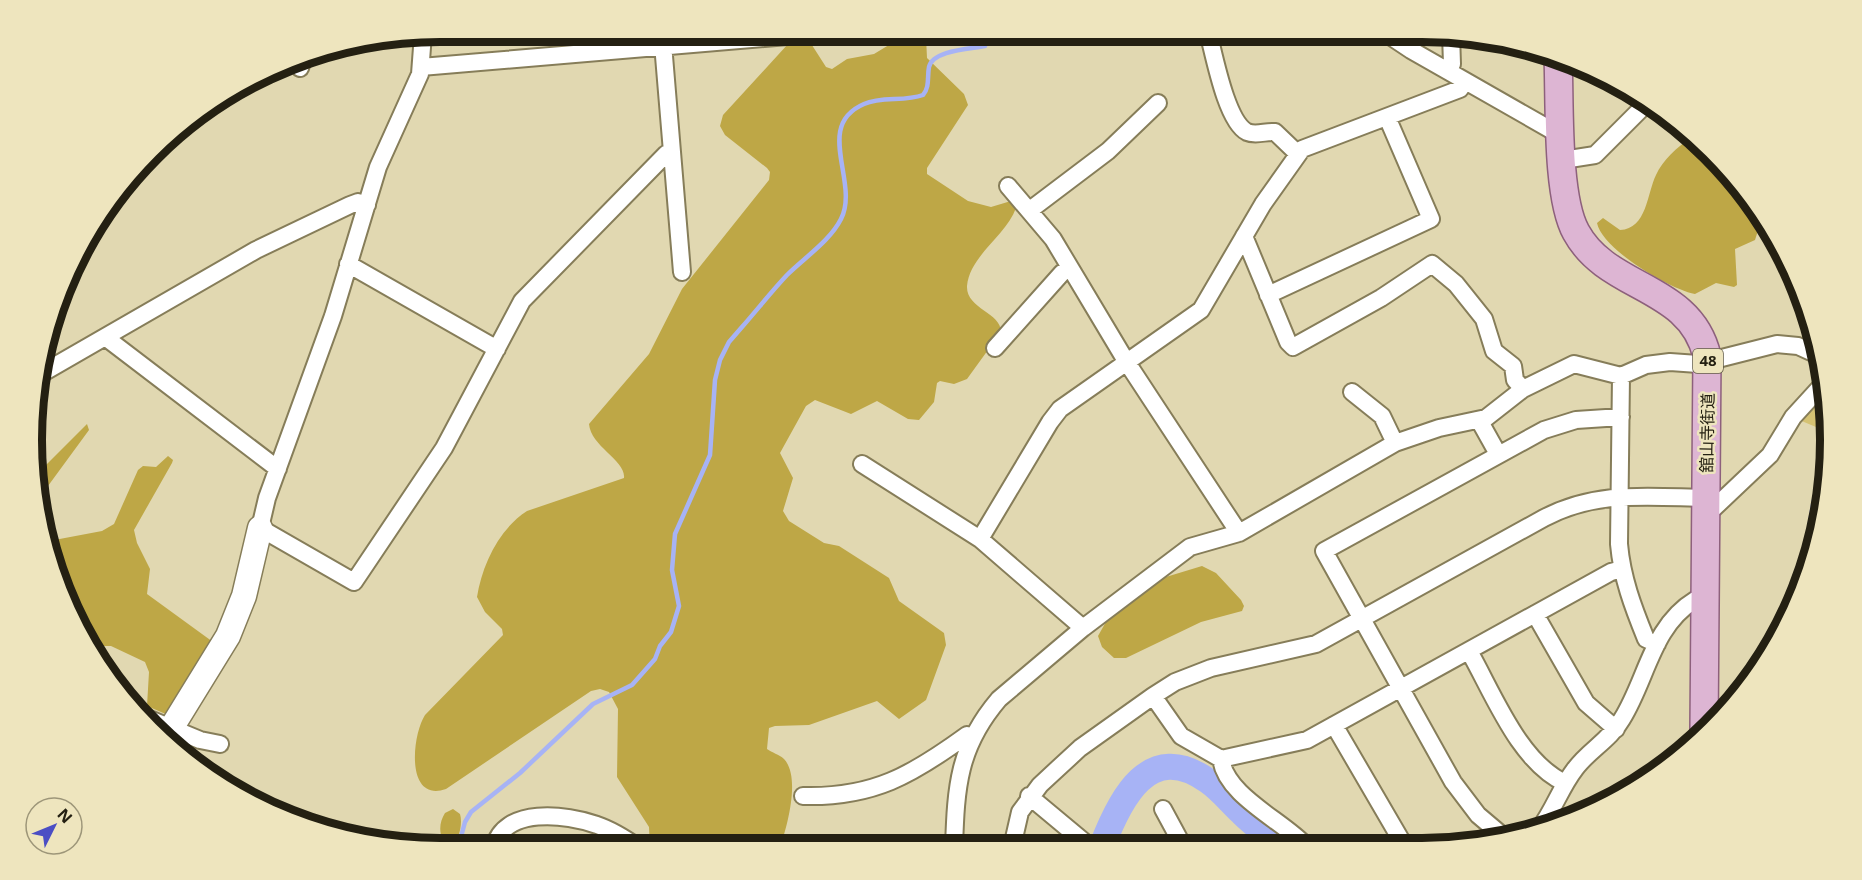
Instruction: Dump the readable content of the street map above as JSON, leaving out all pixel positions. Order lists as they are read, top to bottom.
{
  "streets": {
    "main road": ["48", "舘山寺街道"]
  },
  "north": "top right"
}
